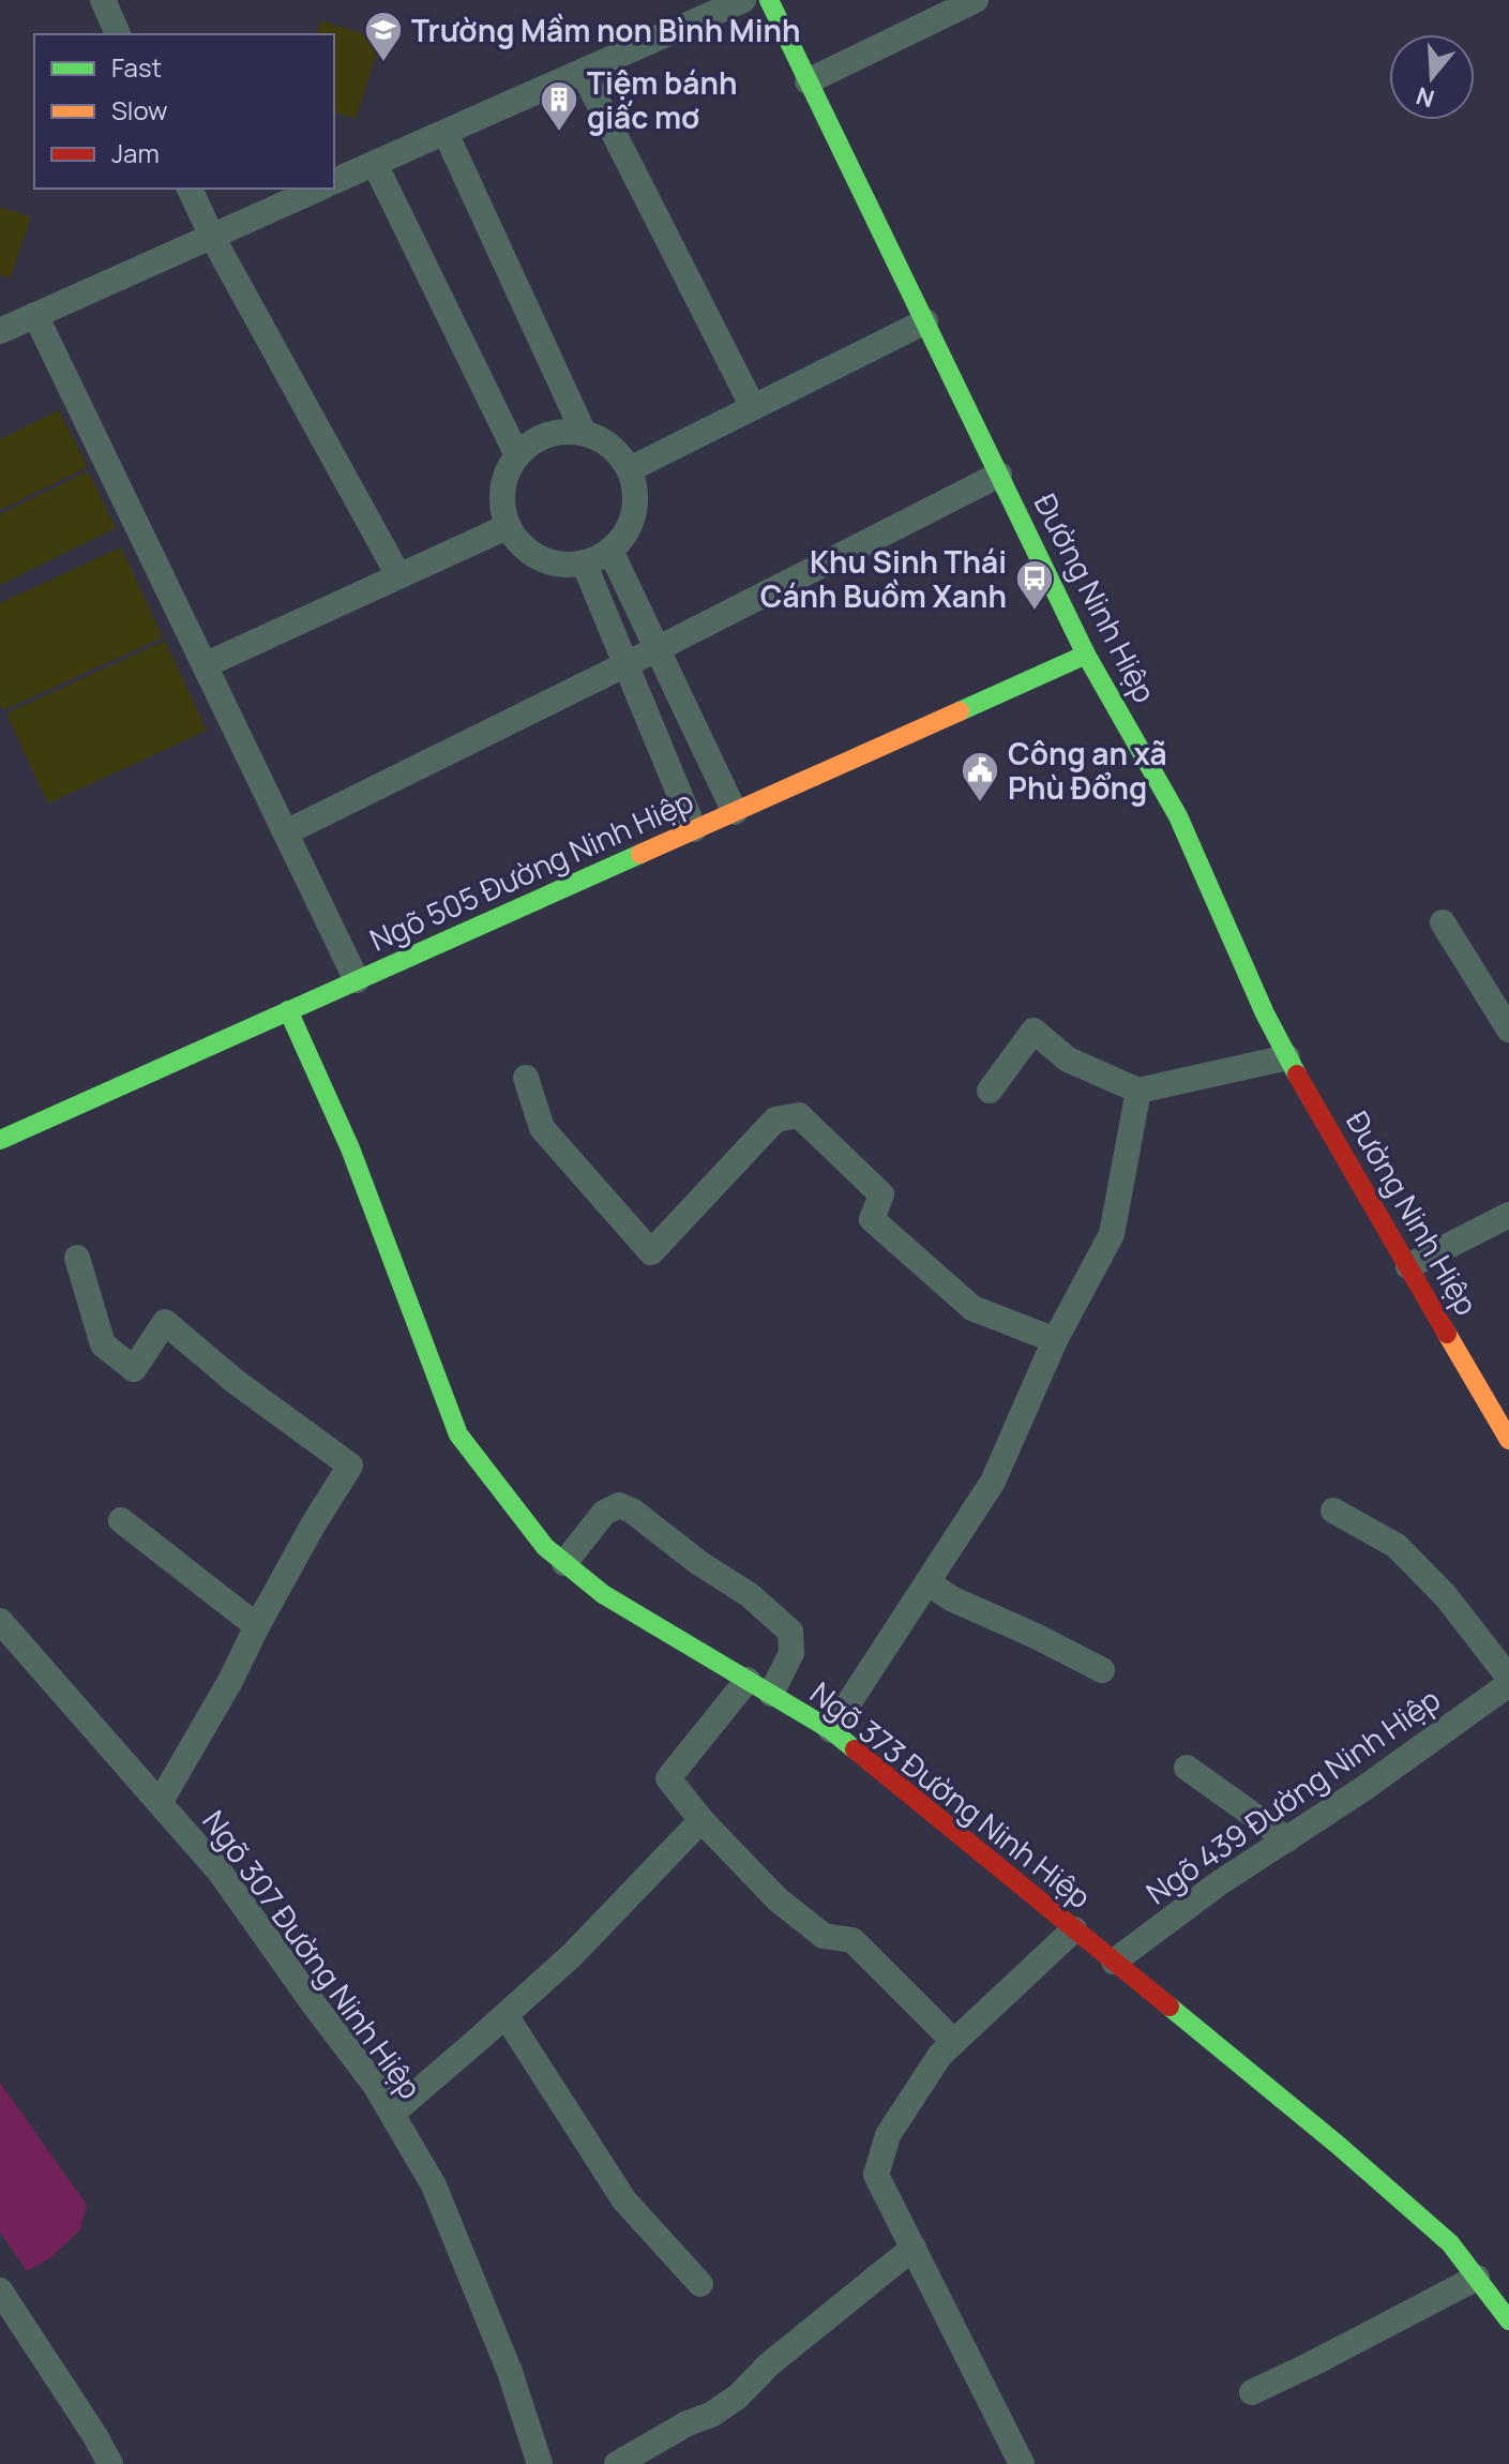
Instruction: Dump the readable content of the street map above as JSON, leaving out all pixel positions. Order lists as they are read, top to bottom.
{
  "streets": {
    "street": [
      "Đường Ninh Hiệp",
      "Ngõ 505 Đường Ninh Hiệp",
      "Ngõ 373 Đường Ninh Hiệp",
      "Ngõ 439 Đường Ninh Hiệp",
      "Ngõ 307 Đường Ninh Hiệp"
    ]
  },
  "crossings": [
    ["Đường Ninh Hiệp", "Ngõ 505 Đường Ninh Hiệp"],
    ["Ngõ 505 Đường Ninh Hiệp", "Ngõ 373 Đường Ninh Hiệp"],
    ["Ngõ 373 Đường Ninh Hiệp", "Ngõ 439 Đường Ninh Hiệp"]
  ],
  "places": {
    "school or university": ["Trường Mầm non Bình Minh"],
    "building": ["Tiệm bánh giấc mơ"],
    "bus stop": ["Khu Sinh Thái Cánh Buồm Xanh"],
    "public building": ["Công an xã Phù Đổng"]
  },
  "legend": ["Fast", "Slow", "Jam"],
  "north": "bottom"
}
